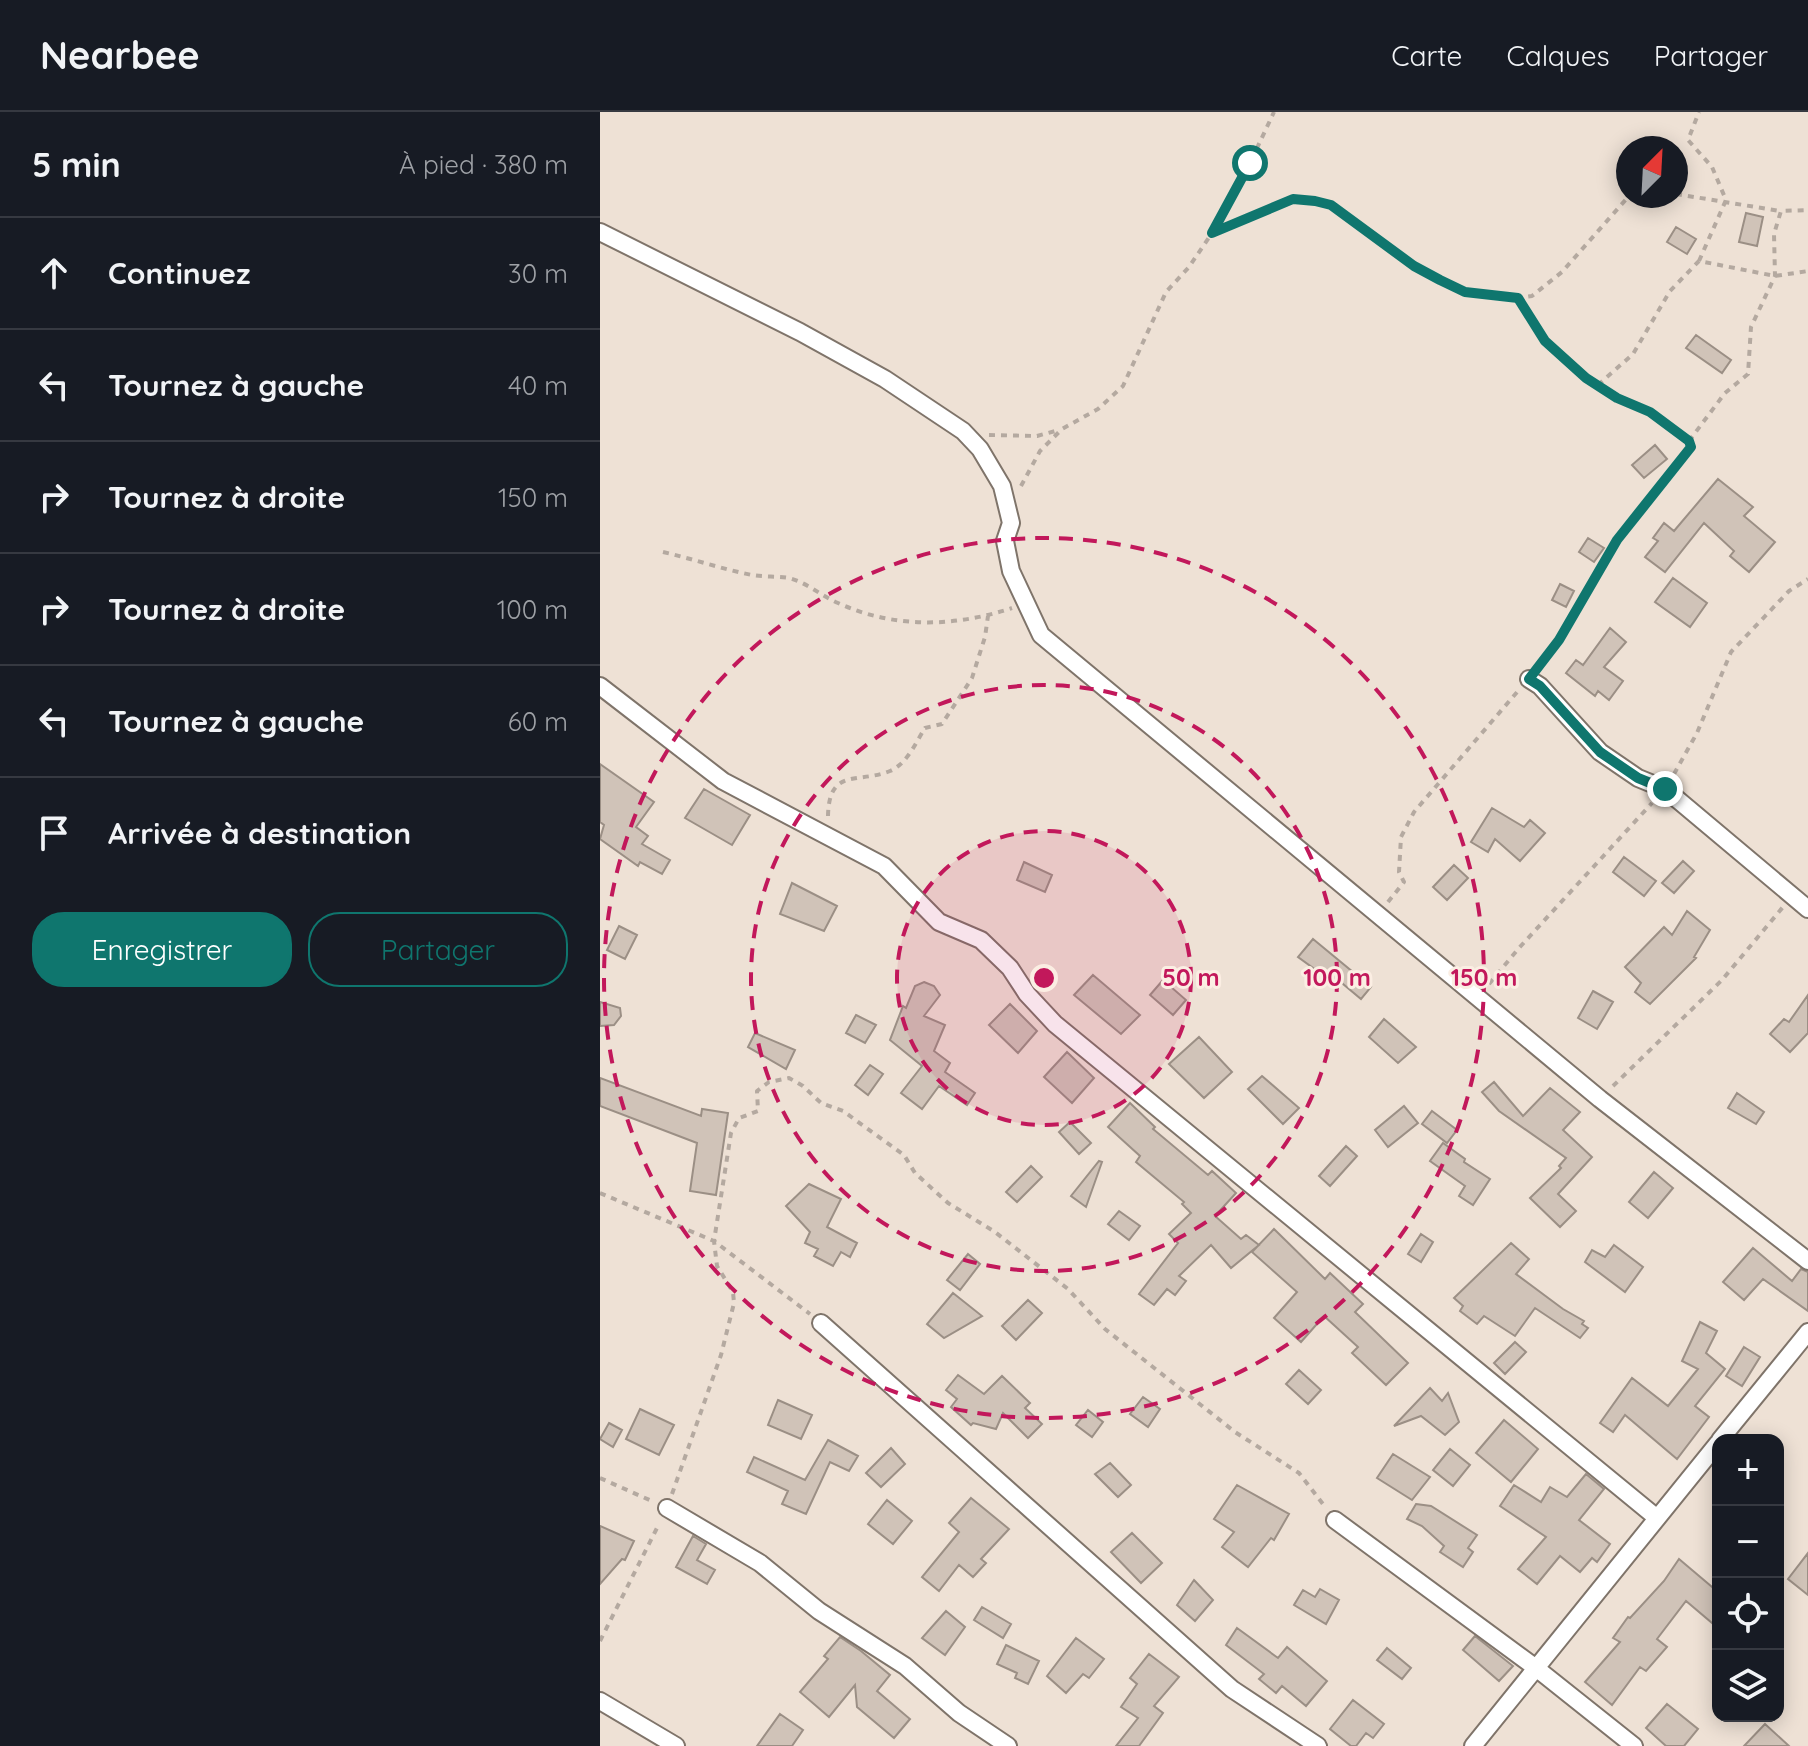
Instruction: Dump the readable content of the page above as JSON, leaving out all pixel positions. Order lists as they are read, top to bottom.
{
  "north": "top right",
  "page": {
    "header": "Nearbee",
    "nav": ["Carte", "Calques", "Partager"],
    "heading": ["5 min", "À pied · 380 m"],
    "list": [
      ["Continuez", "30 m"],
      ["Tournez à gauche", "40 m"],
      ["Tournez à droite", "150 m"],
      ["Tournez à droite", "100 m"],
      ["Tournez à gauche", "60 m"],
      "Arrivée à destination"
    ],
    "buttons": ["Enregistrer", "Partager"],
    "map_buttons": ["+", "−"]
  },
  "rings": ["50 m", "100 m", "150 m"]
}
